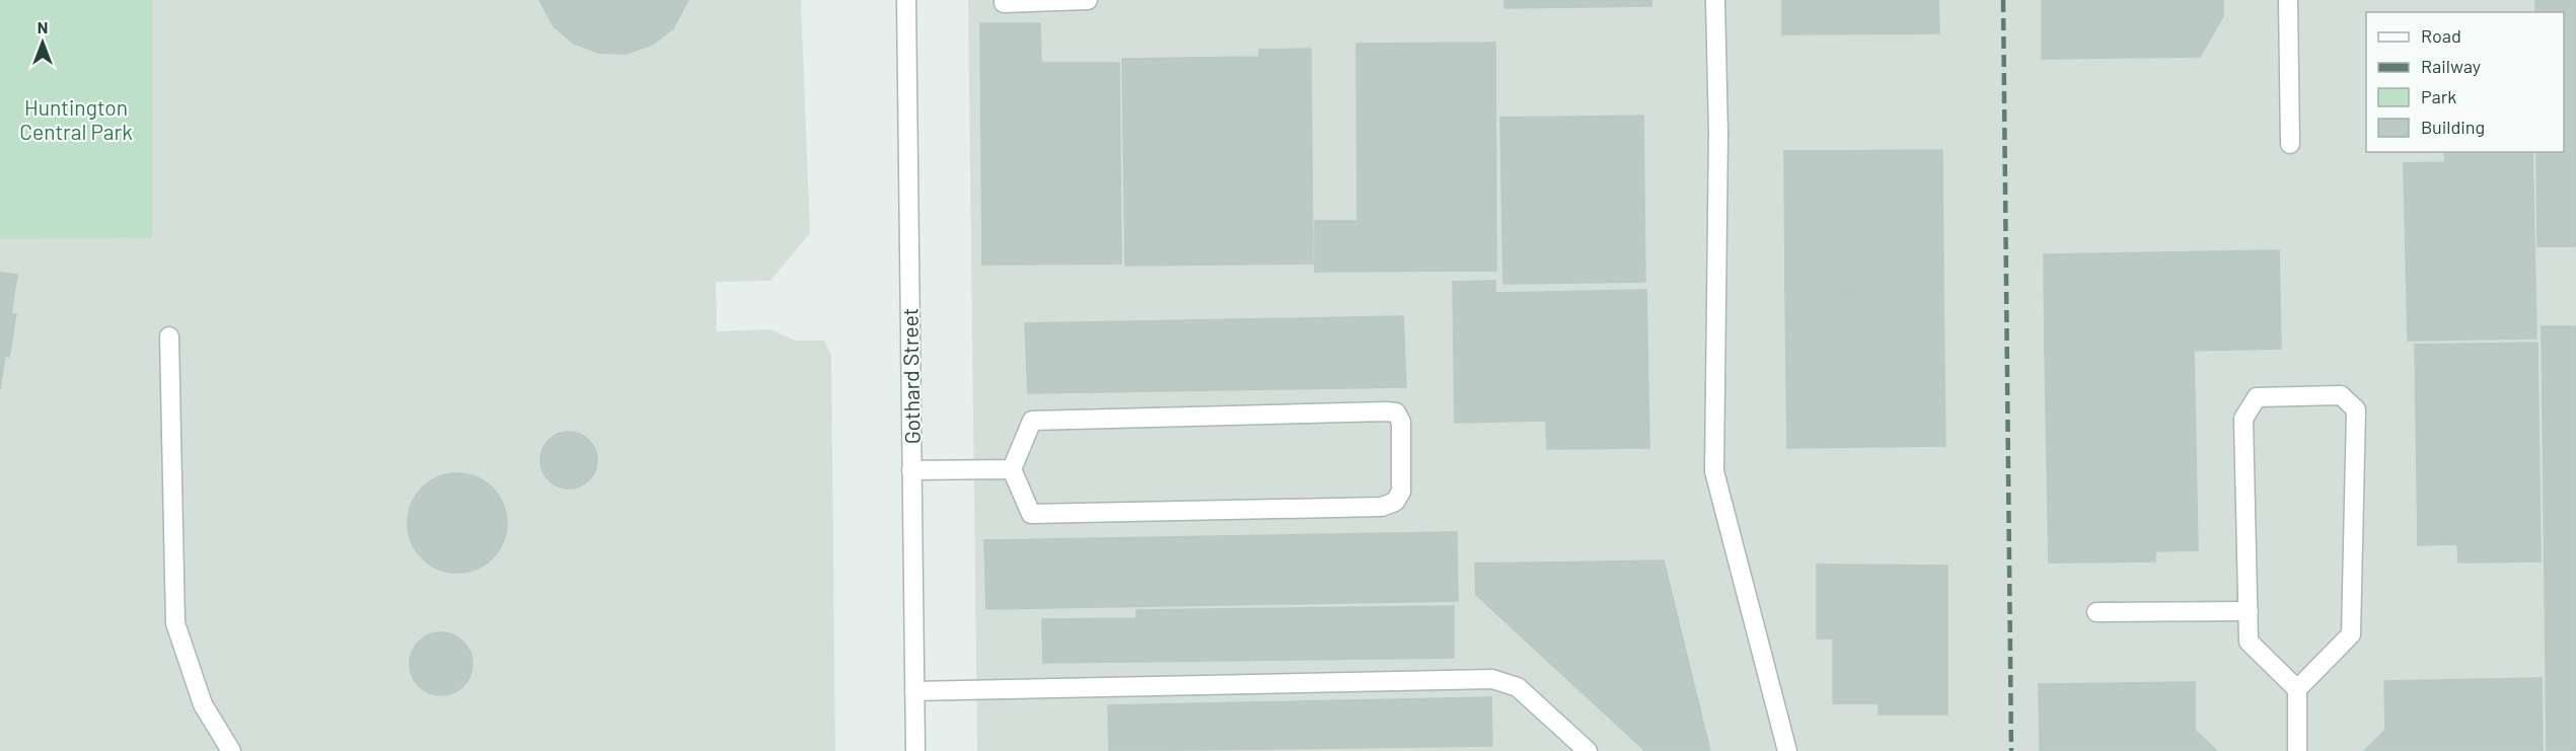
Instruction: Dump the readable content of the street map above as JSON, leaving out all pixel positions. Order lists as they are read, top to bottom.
{
  "streets": {
    "street": ["Gothard Street"]
  },
  "parks": ["Huntington Central Park"],
  "legend": [
    "Road",
    "Railway",
    "Park",
    "Building"
  ],
  "north": "top"
}
